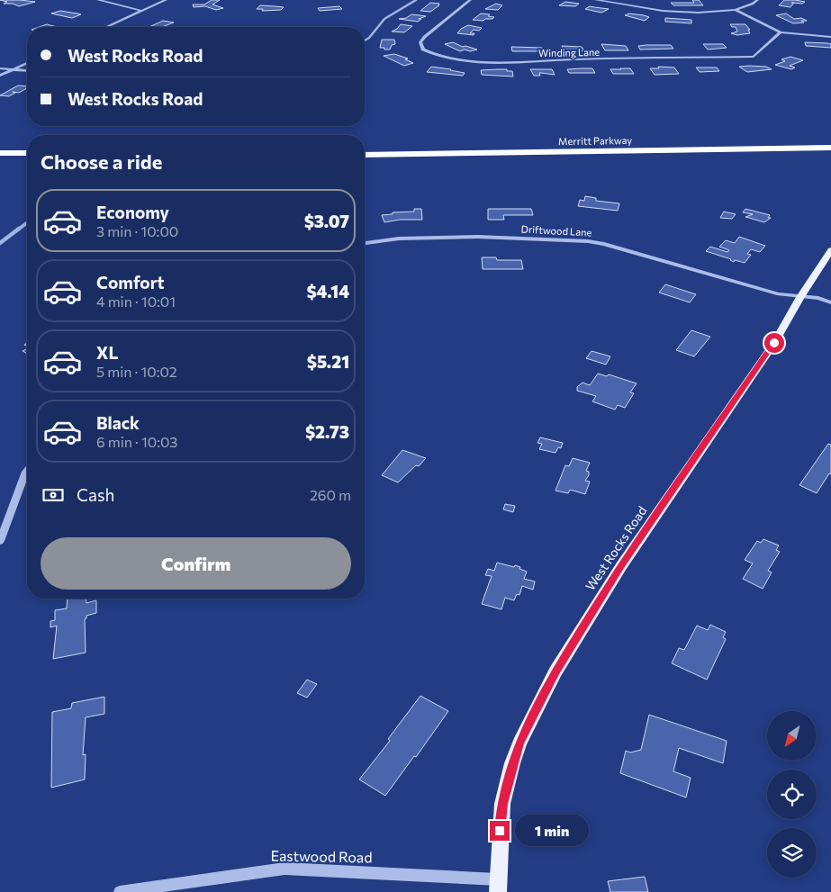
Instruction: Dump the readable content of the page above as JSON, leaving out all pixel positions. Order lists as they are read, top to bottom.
{
  "streets": {
    "highway": ["Merritt Parkway"],
    "main road": ["West Rocks Road"],
    "street": ["Winding Lane", "Driftwood Lane", "Eastwood Road"]
  },
  "crossings": [
    ["Driftwood Lane", "West Rocks Road"],
    ["West Rocks Road", "Eastwood Road"]
  ],
  "north": "bottom left",
  "page": {
    "banner": ["West Rocks Road", "West Rocks Road"],
    "heading": "Choose a ride",
    "list": [
      {
        "name": "Economy",
        "note": "3 min · 10:00",
        "value": "$3.07"
      },
      {
        "name": "Comfort",
        "note": "4 min · 10:01",
        "value": "$4.14"
      },
      {
        "name": "XL",
        "note": "5 min · 10:02",
        "value": "$5.21"
      },
      {
        "name": "Black",
        "note": "6 min · 10:03",
        "value": "$2.73"
      }
    ],
    "pay": ["Cash", "260 m"],
    "buttons": "Confirm",
    "bubble": "1 min"
  }
}
